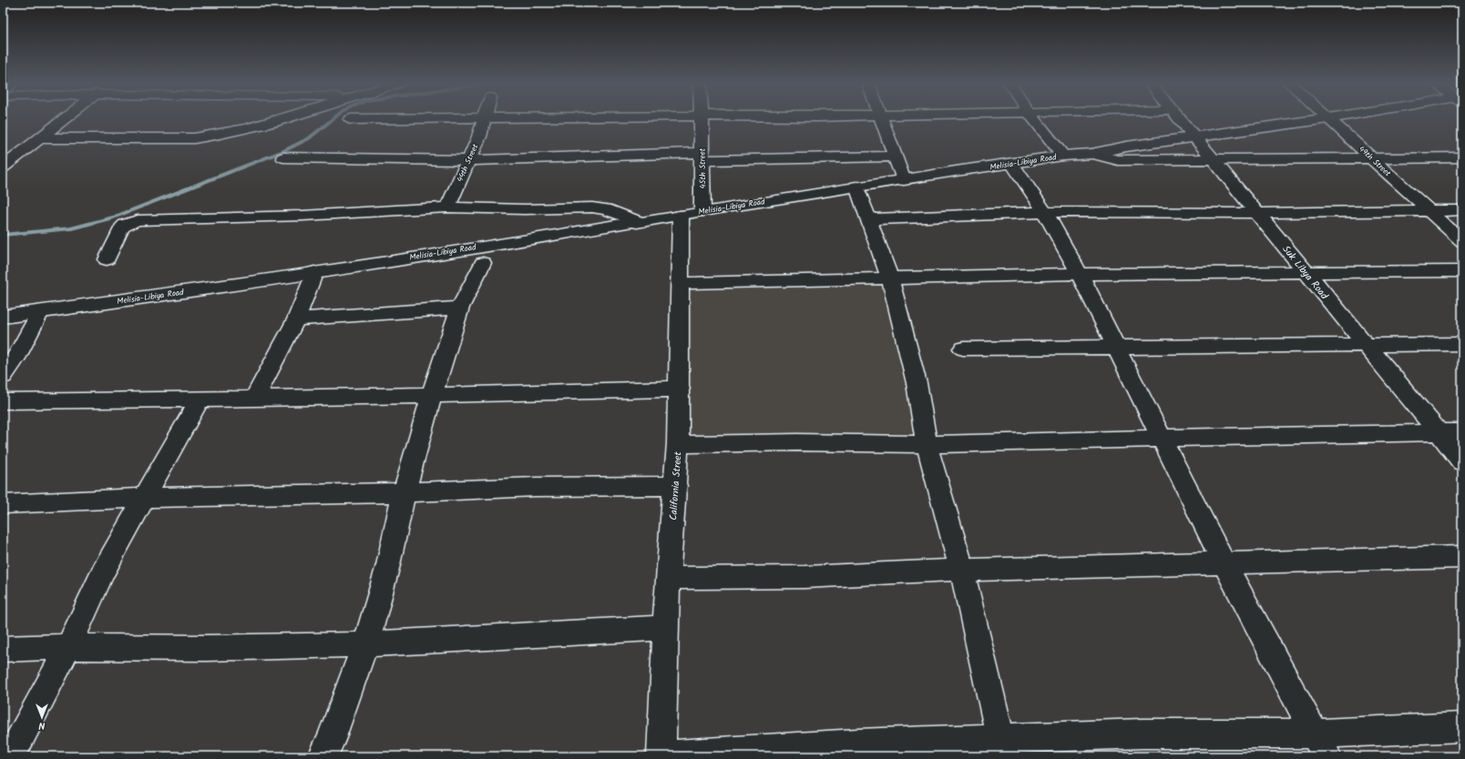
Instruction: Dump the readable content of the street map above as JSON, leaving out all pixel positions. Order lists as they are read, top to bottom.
{
  "streets": {
    "street": [
      "49th Street",
      "Melisia-Libiya Road",
      "44th Street",
      "45th Street",
      "Suk Libya Road",
      "California Street"
    ]
  },
  "crossings": [
    ["49th Street", "Melisia-Libiya Road"],
    ["Melisia-Libiya Road", "45th Street"],
    ["Melisia-Libiya Road", "Suk Libya Road"],
    ["Melisia-Libiya Road", "California Street"]
  ],
  "north": "bottom"
}
